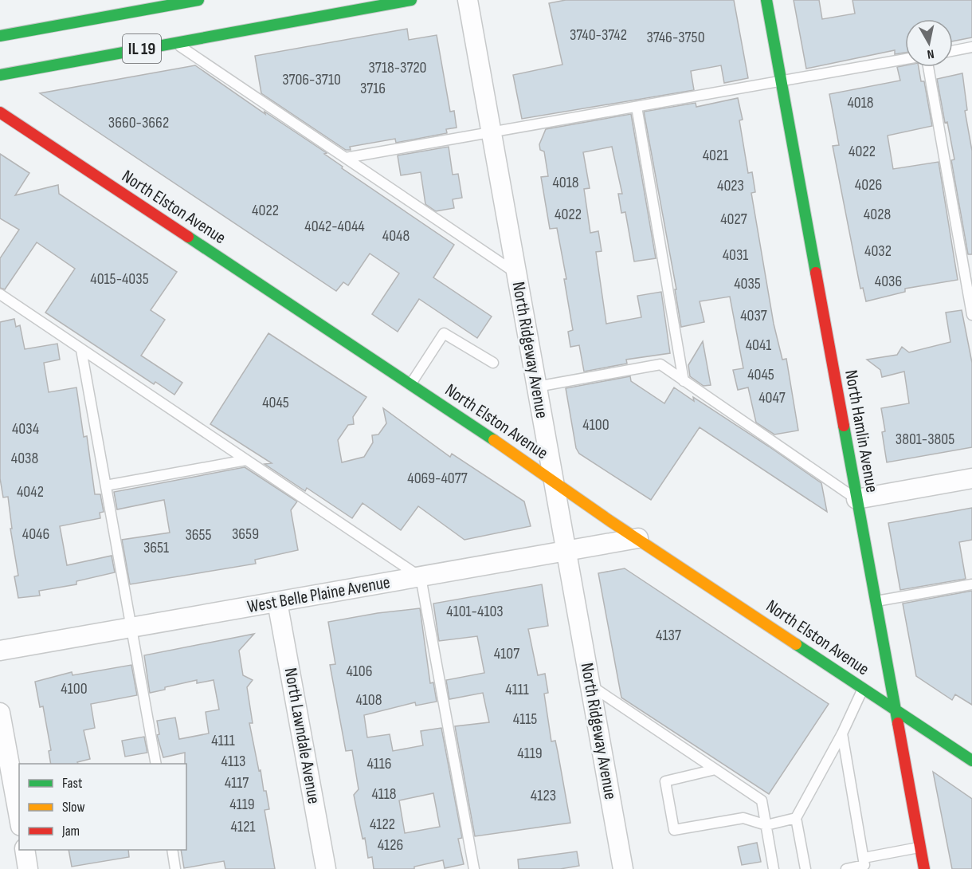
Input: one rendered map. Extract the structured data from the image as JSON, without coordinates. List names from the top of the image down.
{
  "streets": {
    "main road": ["IL 19", "North Elston Avenue", "North Hamlin Avenue"],
    "street": ["North Ridgeway Avenue", "West Belle Plaine Avenue", "North Lawndale Avenue"]
  },
  "crossings": [
    ["North Elston Avenue", "North Ridgeway Avenue"],
    ["North Elston Avenue", "North Hamlin Avenue"],
    ["North Elston Avenue", "West Belle Plaine Avenue"],
    ["North Ridgeway Avenue", "West Belle Plaine Avenue"],
    ["West Belle Plaine Avenue", "North Lawndale Avenue"]
  ],
  "house_numbers": [
    "3740-3742",
    "3746-3750",
    "3718-3720",
    "3706-3710",
    "3716",
    "4018",
    "3660-3662",
    "4022",
    "4021",
    "4018",
    "4026",
    "4023",
    "4022",
    "4022",
    "4028",
    "4027",
    "4042-4044",
    "4048",
    "4032",
    "4031",
    "4015-4035",
    "4036",
    "4035",
    "4037",
    "4041",
    "4045",
    "4047",
    "4045",
    "4100",
    "4034",
    "3801-3805",
    "4038",
    "4069-4077",
    "4042",
    "4046",
    "3659",
    "3655",
    "3651",
    "4101-4103",
    "4137",
    "4107",
    "4106",
    "4100",
    "4111",
    "4108",
    "4115",
    "4111",
    "4119",
    "4113",
    "4116",
    "4117",
    "4118",
    "4123",
    "4119",
    "4122",
    "4121",
    "4126"
  ],
  "legend": ["Fast", "Slow", "Jam"],
  "north": "bottom"
}
